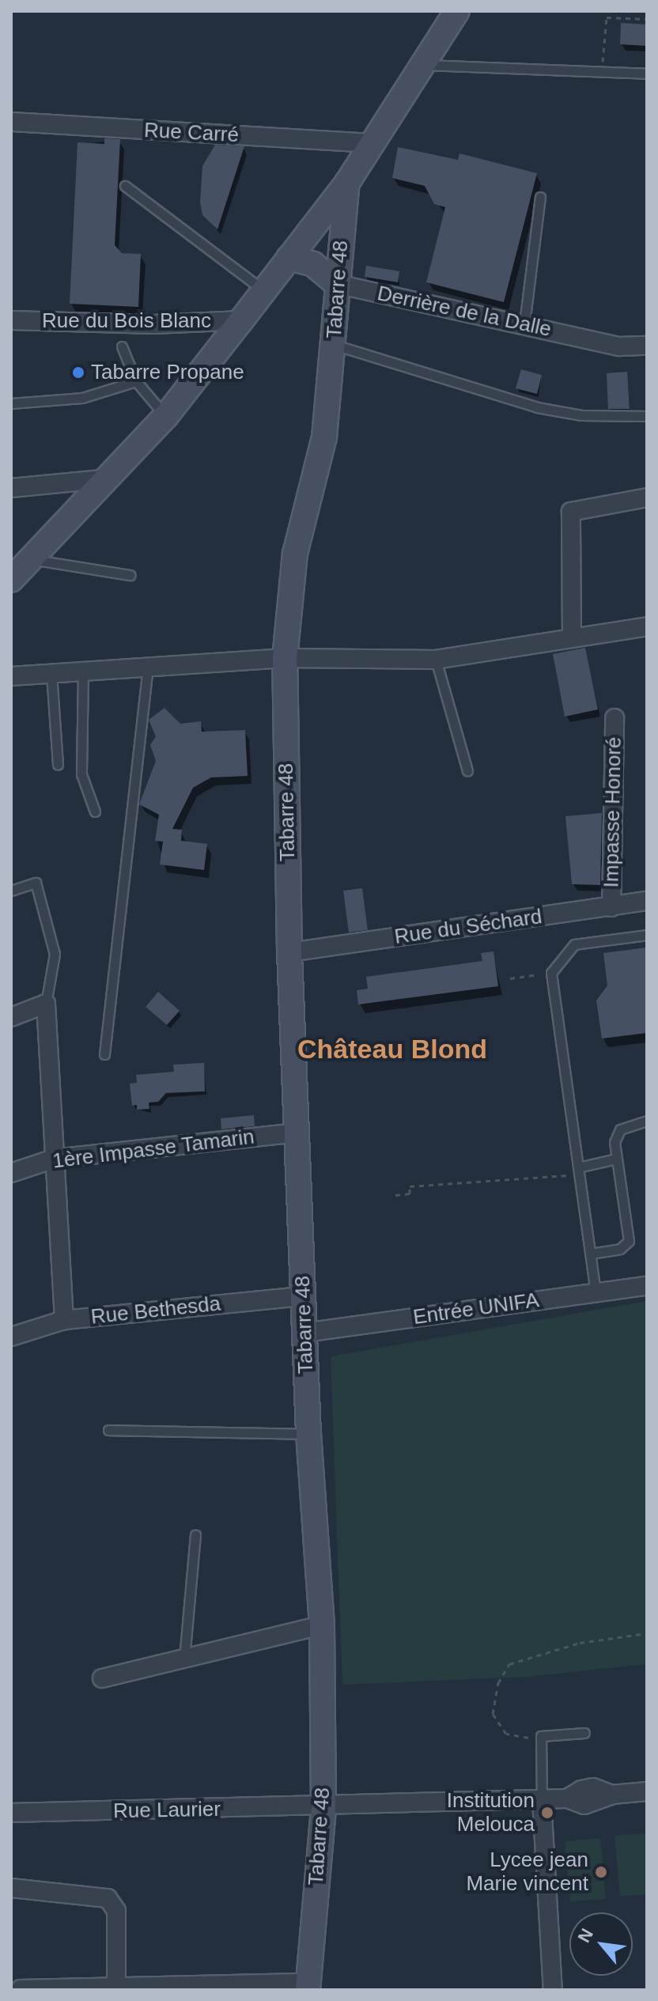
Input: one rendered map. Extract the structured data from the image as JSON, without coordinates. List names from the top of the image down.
{
  "streets": {
    "street": [
      "Rue Carré",
      "Tabarre 48",
      "Derrière de la Dalle",
      "Rue du Bois Blanc",
      "Impasse Honoré",
      "Rue du Séchard",
      "1ère Impasse Tamarin",
      "Entrée UNIFA",
      "Rue Bethesda",
      "Rue Laurier"
    ]
  },
  "crossings": [
    ["Tabarre 48", "Derrière de la Dalle"],
    ["Tabarre 48", "Rue du Séchard"],
    ["Tabarre 48", "1ère Impasse Tamarin"],
    ["Tabarre 48", "Entrée UNIFA"],
    ["Tabarre 48", "Rue Bethesda"],
    ["Tabarre 48", "Rue Laurier"],
    ["Impasse Honoré", "Rue du Séchard"]
  ],
  "districts": ["Château Blond"],
  "places": ["Tabarre Propane", "Institution Melouca", "Lycee jean Marie vincent"],
  "north": "top left"
}
